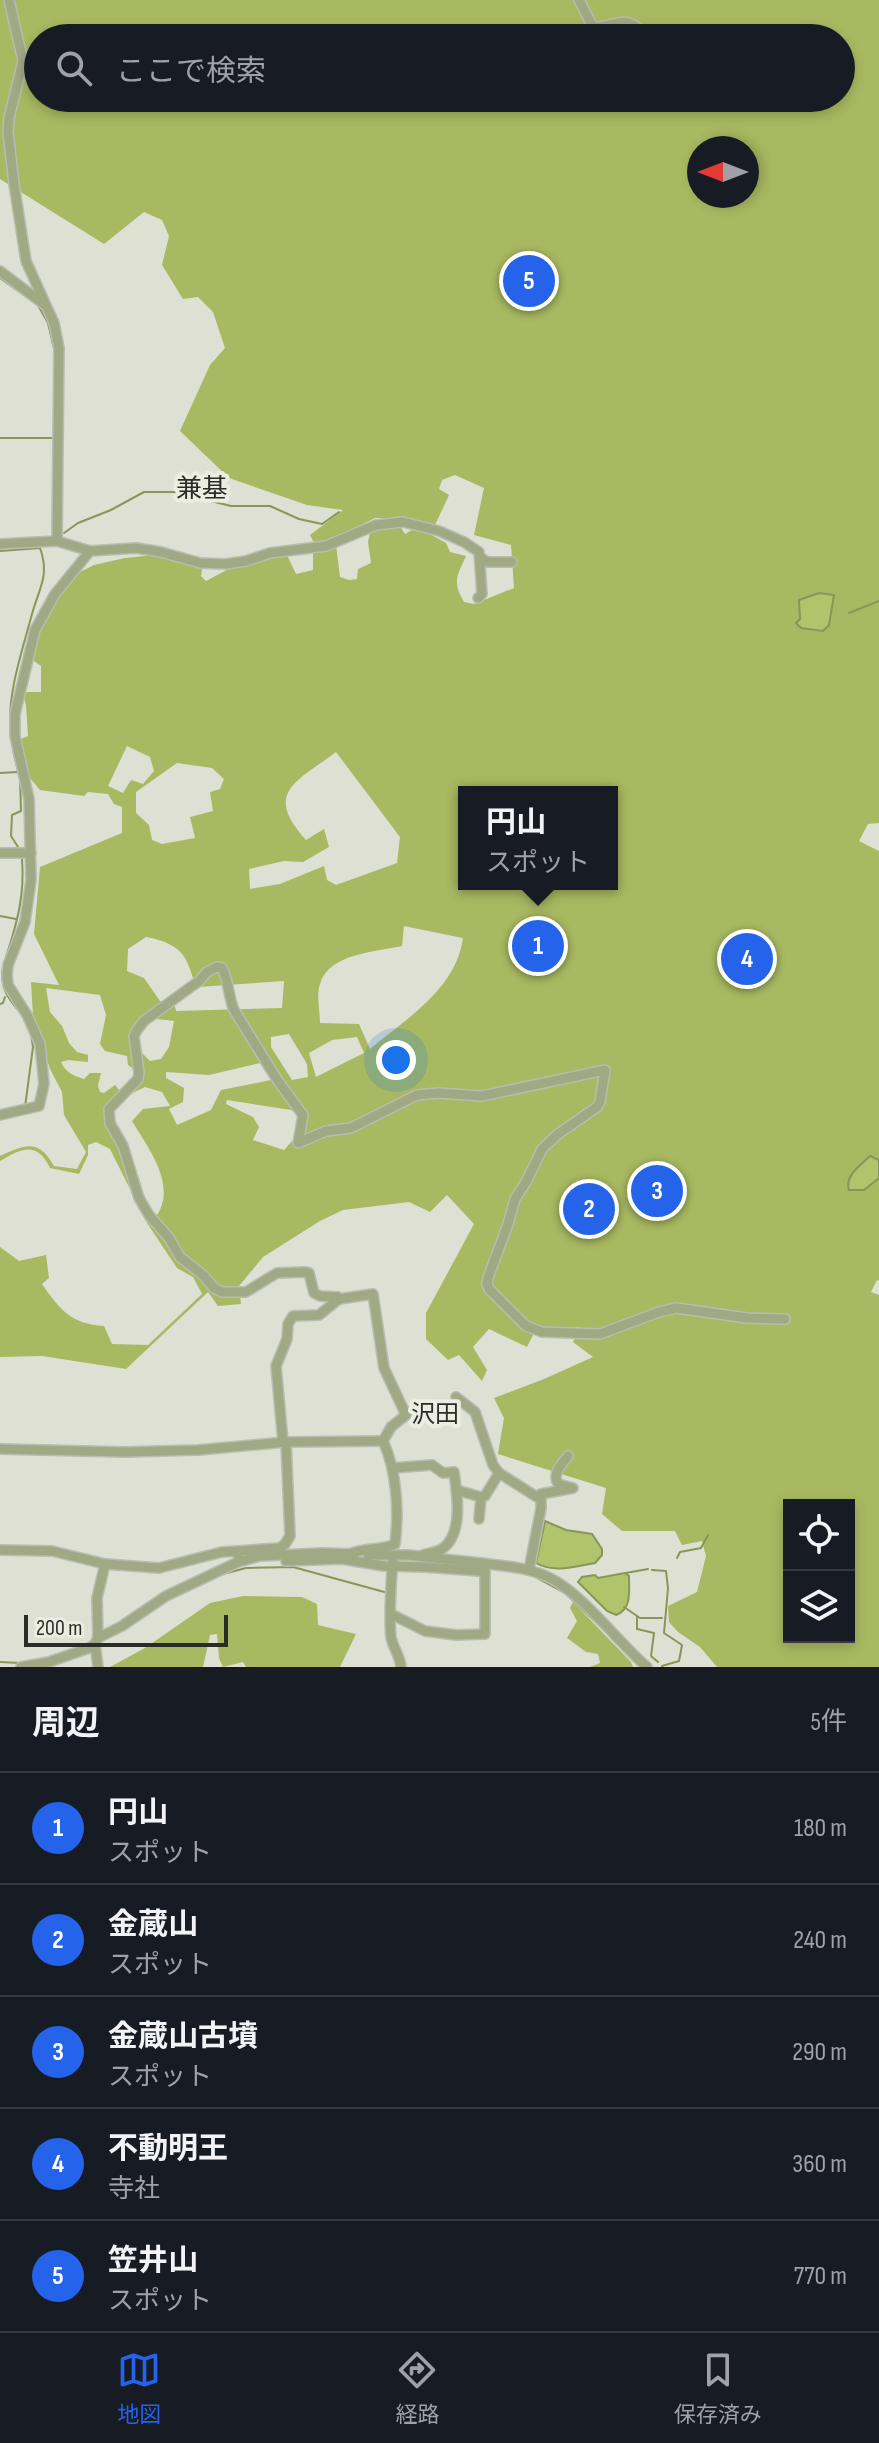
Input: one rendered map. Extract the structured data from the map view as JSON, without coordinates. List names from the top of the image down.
{
  "districts": ["兼基", "沢田"],
  "scale_bar": "200 m",
  "north": "left",
  "page": {
    "search": "ここで検索",
    "pins": [
      "5",
      "1",
      "4",
      "3",
      "2"
    ],
    "popup": ["円山", "スポット"],
    "scale": "200 m",
    "heading": ["周辺", "5件"],
    "list": [
      {
        "mark": "1",
        "name": "円山",
        "note": "スポット",
        "value": "180 m"
      },
      {
        "mark": "2",
        "name": "金蔵山",
        "note": "スポット",
        "value": "240 m"
      },
      {
        "mark": "3",
        "name": "金蔵山古墳",
        "note": "スポット",
        "value": "290 m"
      },
      {
        "mark": "4",
        "name": "不動明王",
        "note": "寺社",
        "value": "360 m"
      },
      {
        "mark": "5",
        "name": "笠井山",
        "note": "スポット",
        "value": "770 m"
      }
    ],
    "nav": ["地図", "経路", "保存済み"]
  }
}
